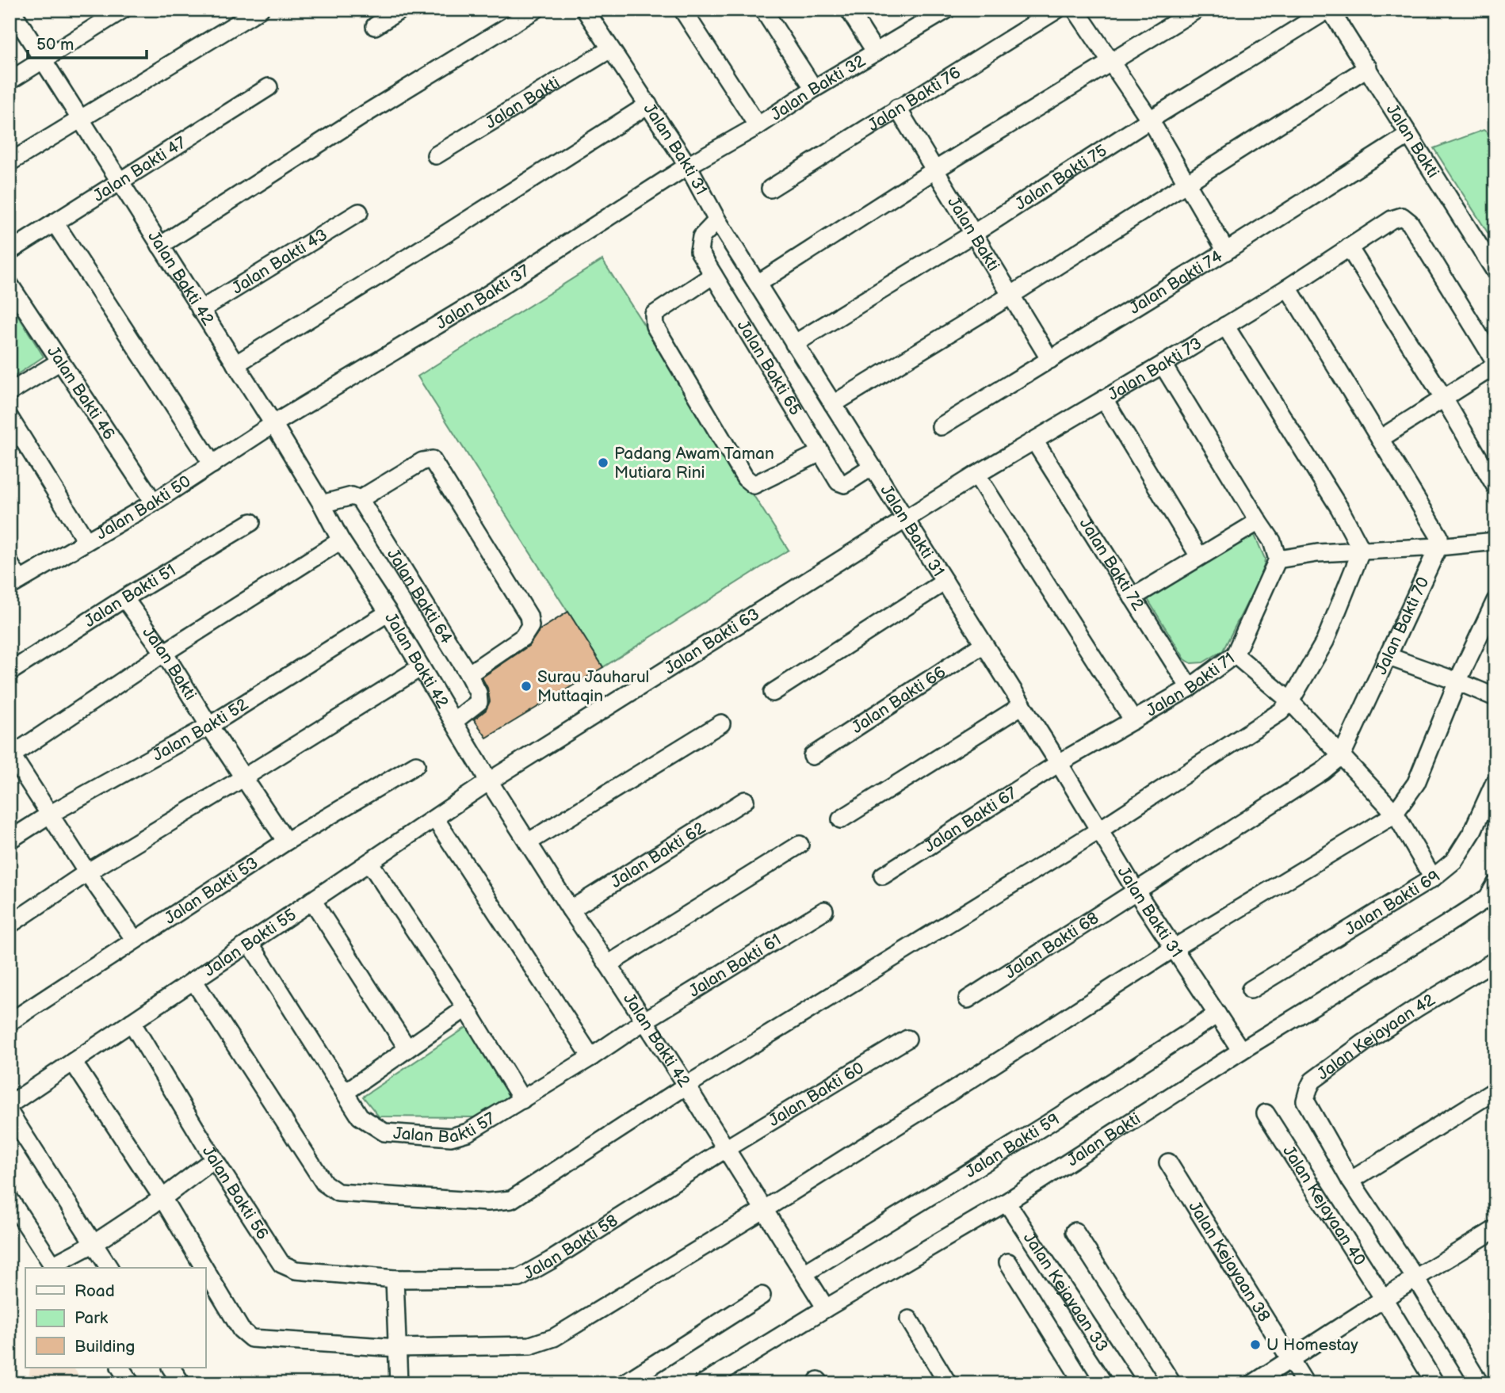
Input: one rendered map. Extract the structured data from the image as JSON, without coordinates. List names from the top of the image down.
{
  "streets": {
    "street": [
      "Jalan Bakti 32",
      "Jalan Bakti 76",
      "Jalan Bakti",
      "Jalan Bakti 31",
      "Jalan Bakti 47",
      "Jalan Bakti 75",
      "Jalan Bakti 43",
      "Jalan Bakti 42",
      "Jalan Bakti 74",
      "Jalan Bakti 37",
      "Jalan Bakti 65",
      "Jalan Bakti 73",
      "Jalan Bakti 46",
      "Jalan Bakti 50",
      "Jalan Bakti 72",
      "Jalan Bakti 51",
      "Jalan Bakti 64",
      "Jalan Bakti 70",
      "Jalan Bakti 63",
      "Jalan Bakti 71",
      "Jalan Bakti 66",
      "Jalan Bakti 52",
      "Jalan Bakti 67",
      "Jalan Bakti 62",
      "Jalan Bakti 53",
      "Jalan Bakti 69",
      "Jalan Bakti 55",
      "Jalan Bakti 68",
      "Jalan Bakti 61",
      "Jalan Kejayaan 42",
      "Jalan Bakti 60",
      "Jalan Bakti 57",
      "Jalan Bakti 59",
      "Jalan Bakti 56",
      "Jalan Kejayaan 40",
      "Jalan Bakti 58",
      "Jalan Kejayaan 38",
      "Jalan Kejayaan 33"
    ]
  },
  "crossings": [
    ["Jalan Bakti 32", "Jalan Bakti 31"],
    ["Jalan Bakti 32", "Jalan Bakti 37"],
    ["Jalan Bakti 76", "Jalan Bakti"],
    ["Jalan Bakti", "Jalan Bakti 31"],
    ["Jalan Bakti", "Jalan Bakti 75"],
    ["Jalan Bakti", "Jalan Bakti 42"],
    ["Jalan Bakti", "Jalan Bakti 74"],
    ["Jalan Bakti", "Jalan Bakti 51"],
    ["Jalan Bakti", "Jalan Bakti 52"],
    ["Jalan Bakti", "Jalan Bakti 53"],
    ["Jalan Bakti", "Jalan Kejayaan 33"],
    ["Jalan Bakti 31", "Jalan Bakti 75"],
    ["Jalan Bakti 31", "Jalan Bakti 37"],
    ["Jalan Bakti 31", "Jalan Bakti 65"],
    ["Jalan Bakti 31", "Jalan Bakti 73"],
    ["Jalan Bakti 31", "Jalan Bakti 70"],
    ["Jalan Bakti 31", "Jalan Bakti 63"],
    ["Jalan Bakti 31", "Jalan Bakti 71"],
    ["Jalan Bakti 31", "Jalan Bakti 66"],
    ["Jalan Bakti 31", "Jalan Bakti 67"],
    ["Jalan Bakti 31", "Jalan Bakti 68"],
    ["Jalan Bakti 31", "Jalan Bakti 59"],
    ["Jalan Bakti 47", "Jalan Bakti 42"],
    ["Jalan Bakti 43", "Jalan Bakti 42"],
    ["Jalan Bakti 42", "Jalan Bakti 37"],
    ["Jalan Bakti 42", "Jalan Bakti 50"],
    ["Jalan Bakti 42", "Jalan Bakti 64"],
    ["Jalan Bakti 42", "Jalan Bakti 63"],
    ["Jalan Bakti 42", "Jalan Bakti 52"],
    ["Jalan Bakti 42", "Jalan Bakti 62"],
    ["Jalan Bakti 42", "Jalan Bakti 55"],
    ["Jalan Bakti 42", "Jalan Bakti 61"],
    ["Jalan Bakti 42", "Jalan Bakti 60"],
    ["Jalan Bakti 42", "Jalan Bakti 57"],
    ["Jalan Bakti 42", "Jalan Bakti 59"],
    ["Jalan Bakti 42", "Jalan Bakti 58"],
    ["Jalan Bakti 37", "Jalan Bakti 50"],
    ["Jalan Bakti 73", "Jalan Bakti 72"],
    ["Jalan Bakti 73", "Jalan Bakti 63"],
    ["Jalan Bakti 46", "Jalan Bakti 50"],
    ["Jalan Bakti 72", "Jalan Bakti 71"],
    ["Jalan Bakti 70", "Jalan Bakti 68"],
    ["Jalan Bakti 63", "Jalan Bakti 55"],
    ["Jalan Bakti 71", "Jalan Bakti 67"],
    ["Jalan Bakti 55", "Jalan Bakti 57"],
    ["Jalan Bakti 55", "Jalan Bakti 56"],
    ["Jalan Bakti 61", "Jalan Bakti 57"],
    ["Jalan Bakti 60", "Jalan Bakti 58"],
    ["Jalan Bakti 56", "Jalan Bakti 58"]
  ],
  "places": ["Padang Awam Taman Mutiara Rini", "Surau Jauharul Muttaqin", "U Homestay"],
  "legend": ["Road", "Park", "Building"],
  "scale_bar": "50 m"
}
